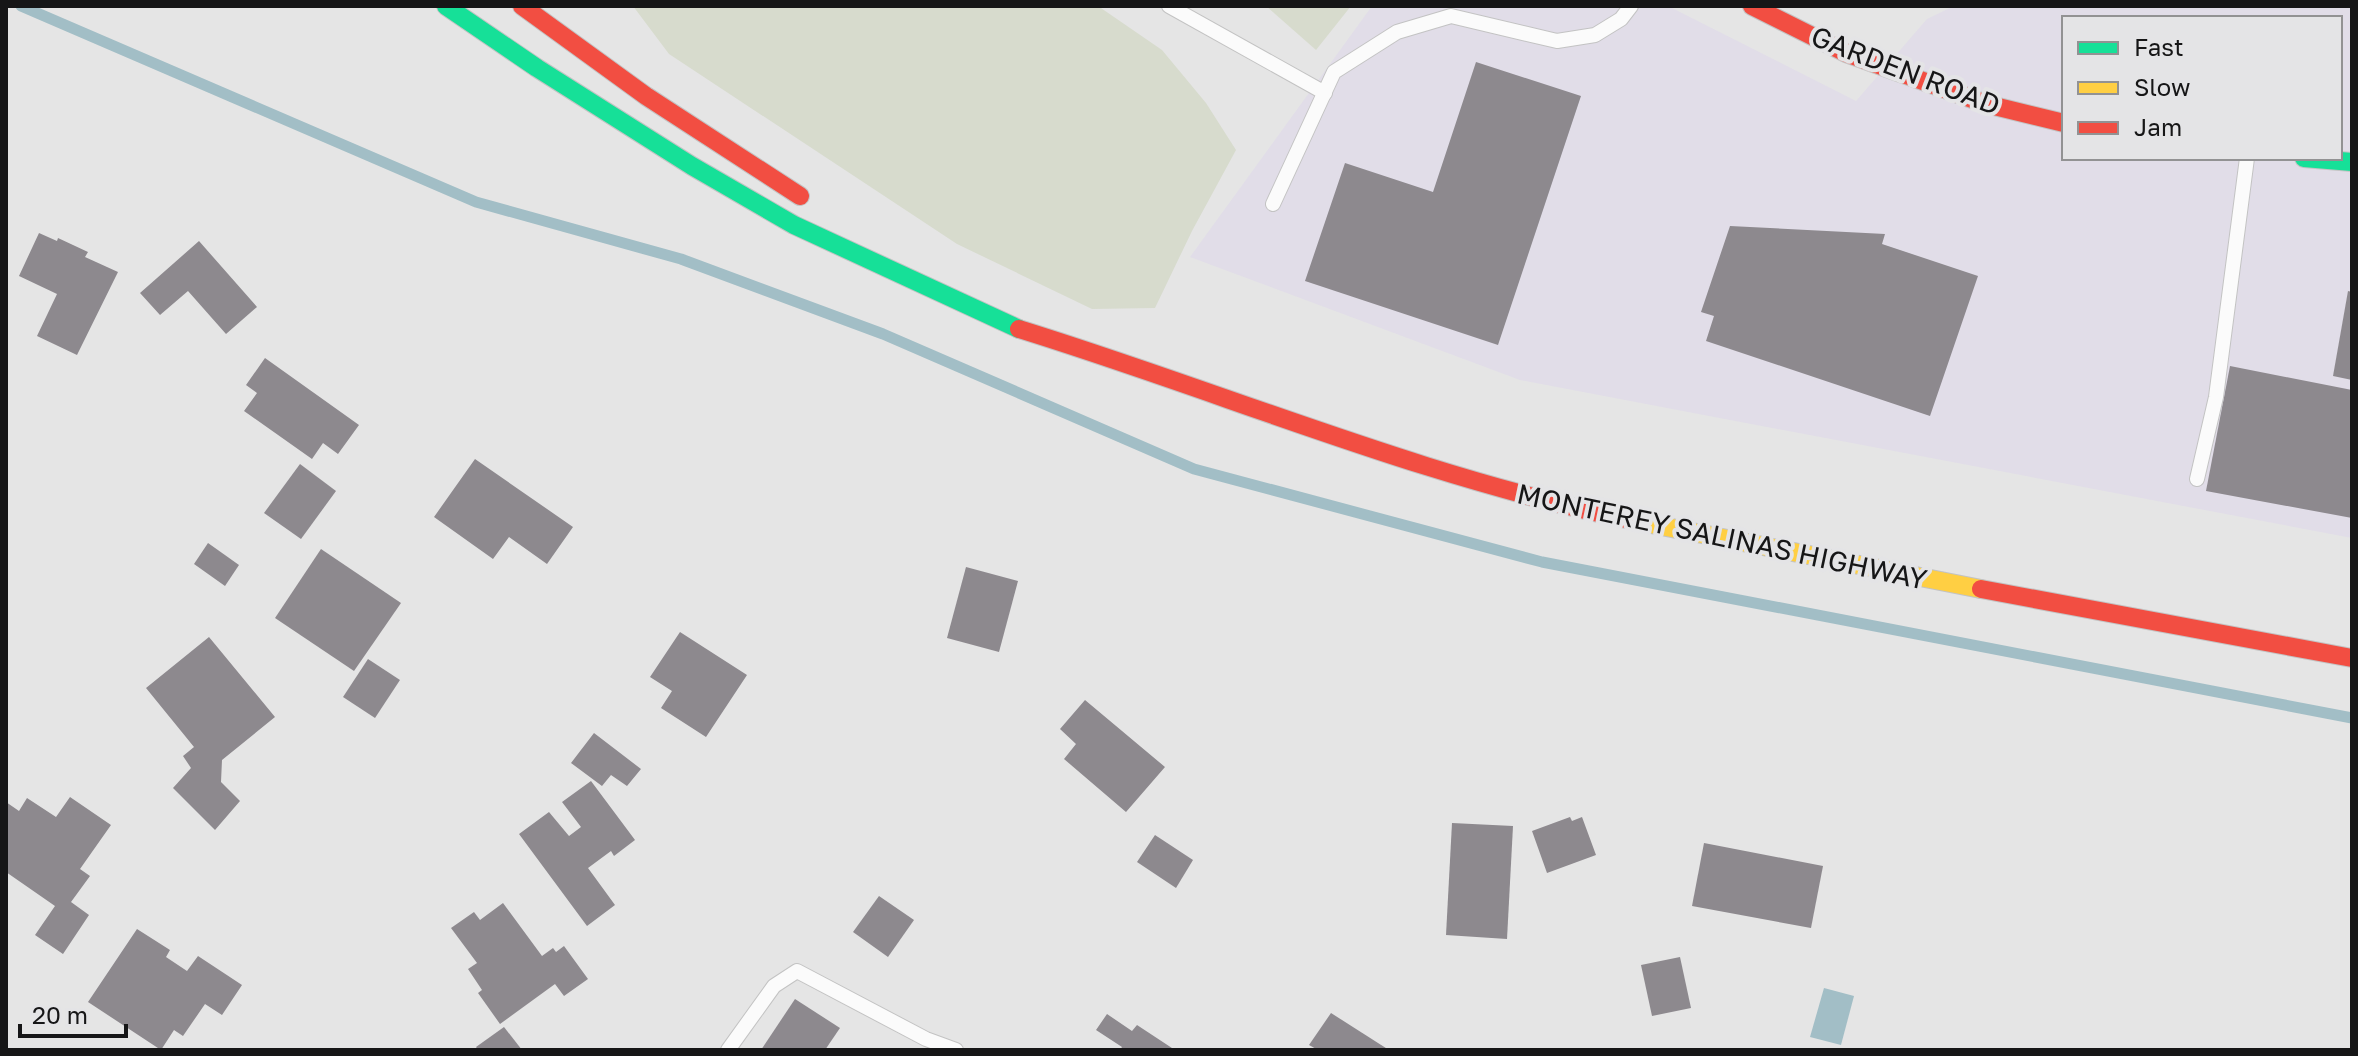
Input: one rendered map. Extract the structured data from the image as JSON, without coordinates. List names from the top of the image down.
{
  "streets": {
    "main road": ["GARDEN ROAD", "MONTEREY SALINAS HIGHWAY"]
  },
  "legend": ["Fast", "Slow", "Jam"],
  "scale_bar": "20 m"
}
